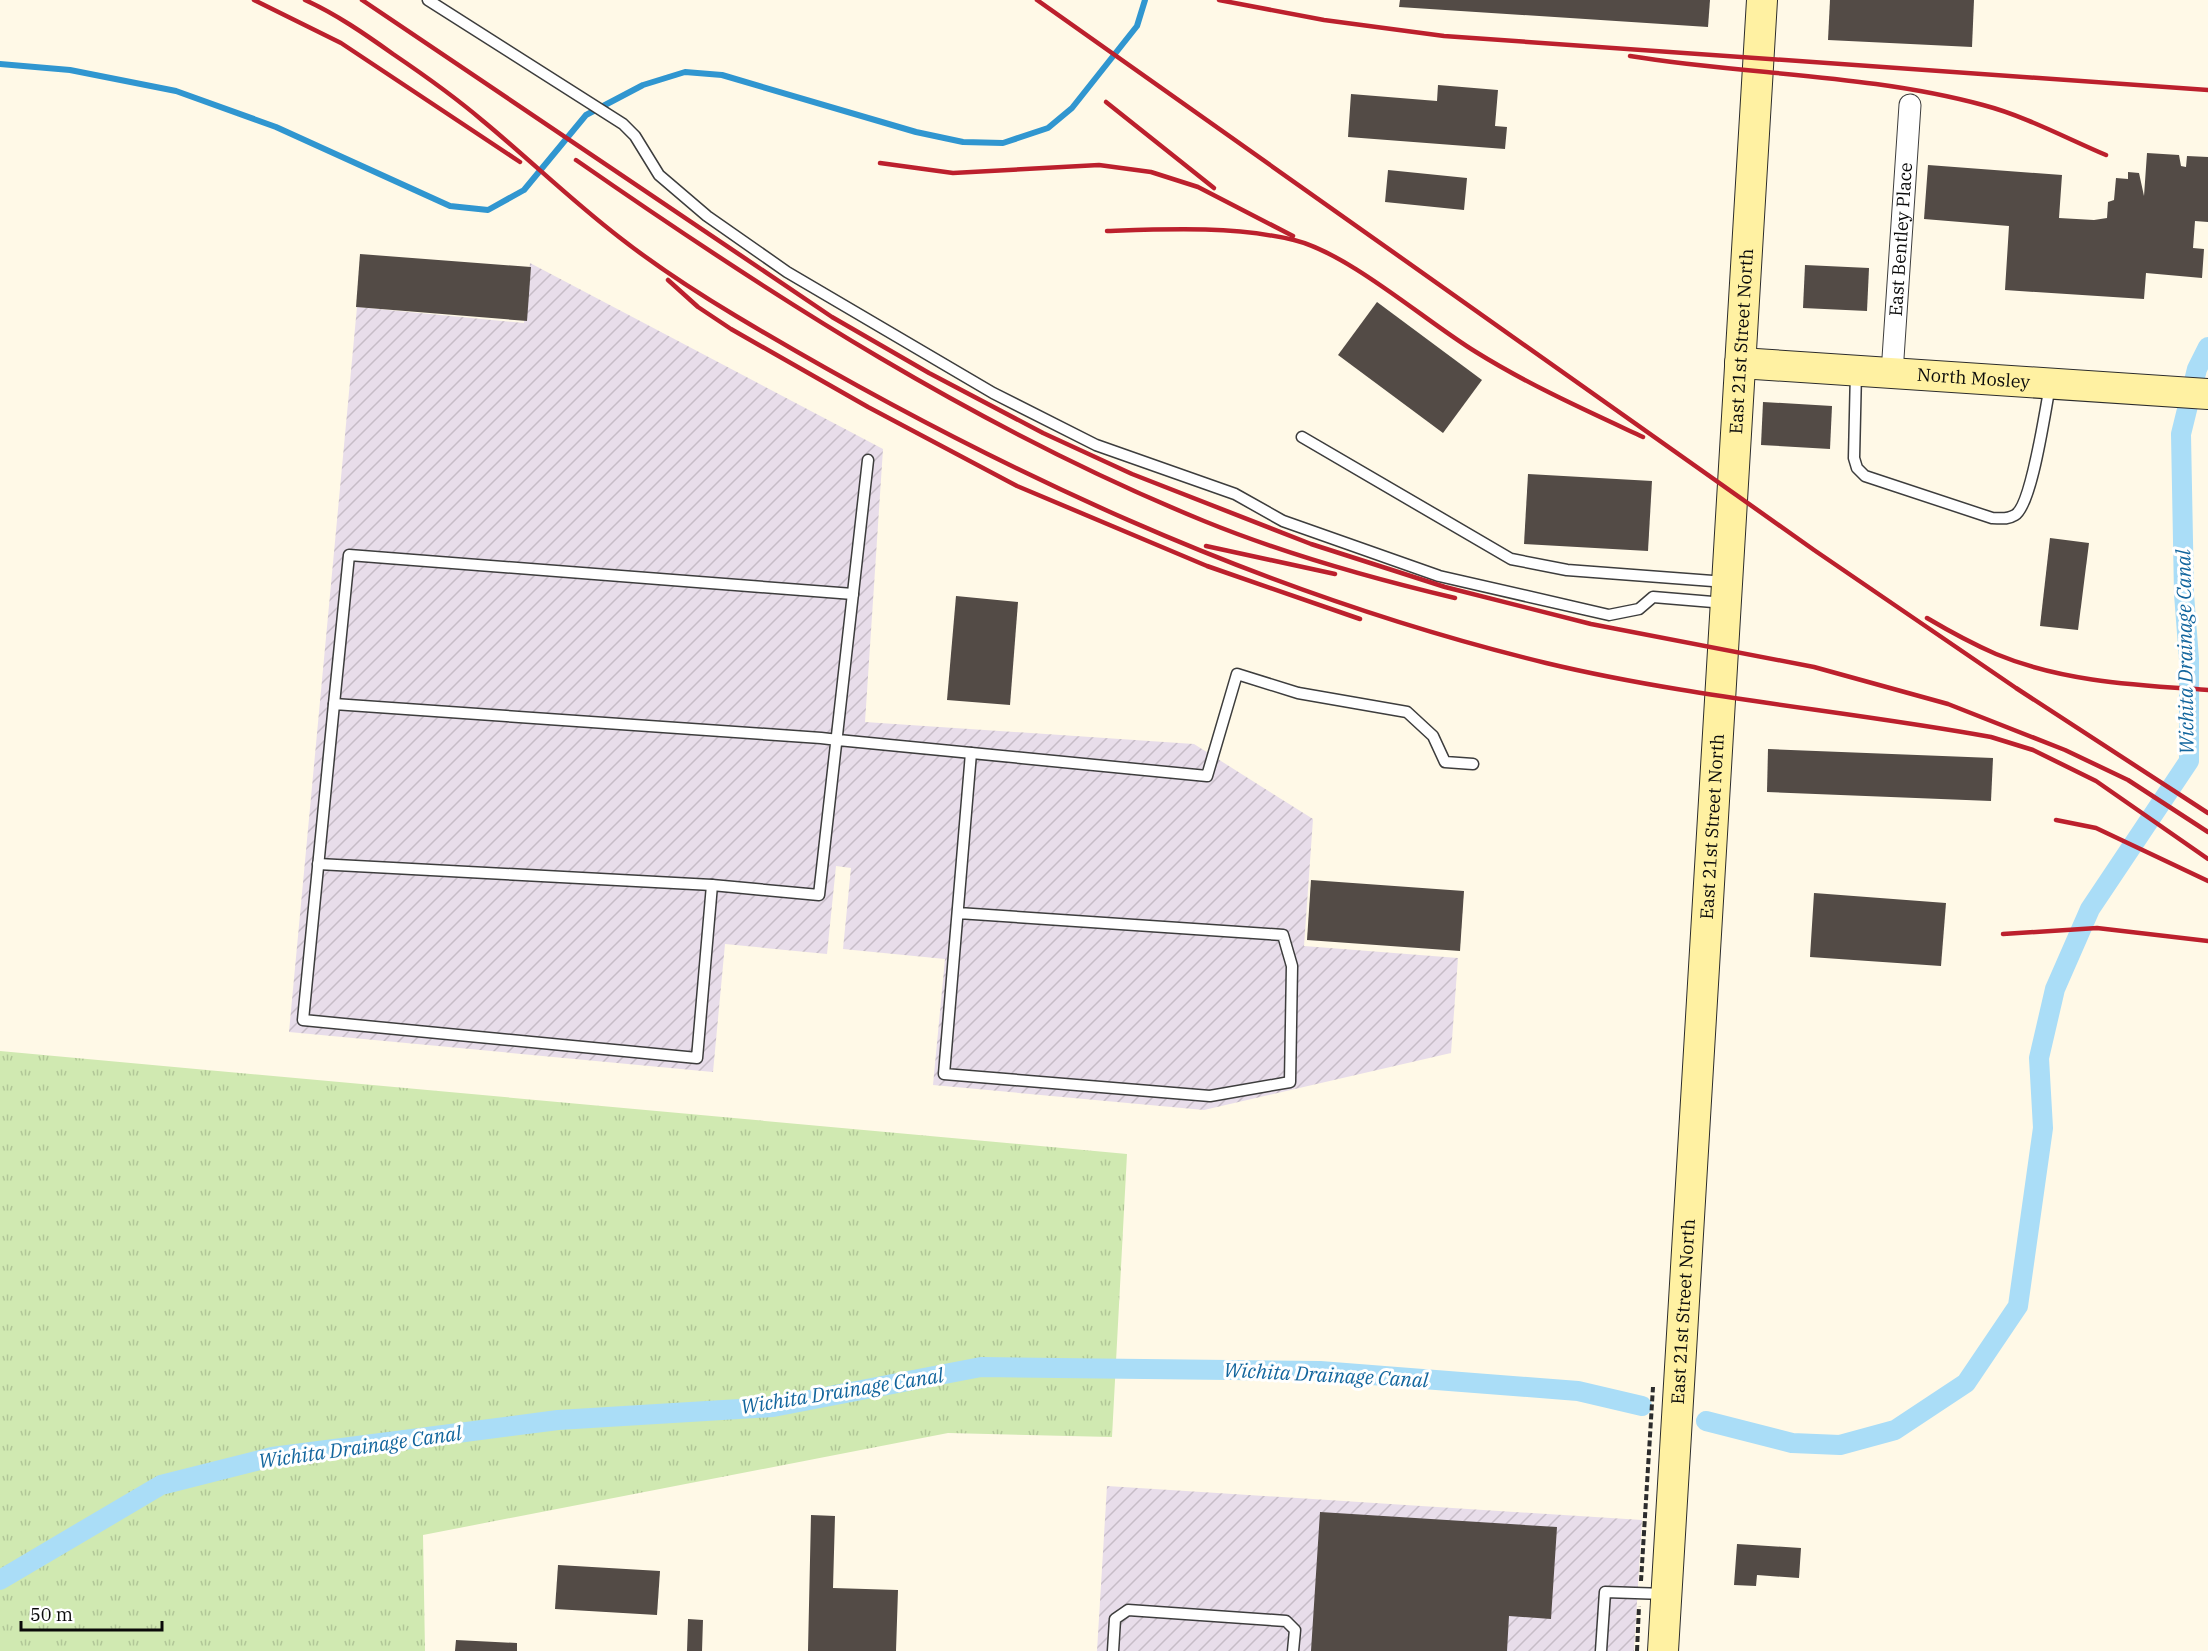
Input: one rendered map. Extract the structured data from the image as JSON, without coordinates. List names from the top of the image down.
{
  "streets": {
    "main road": ["East 21st Street North", "North Mosley"],
    "street": ["East Bentley Place"]
  },
  "crossings": [
    ["East Bentley Place", "North Mosley"],
    ["East 21st Street North", "North Mosley"]
  ],
  "water": ["Wichita Drainage Canal"],
  "scale_bar": "50 m"
}
